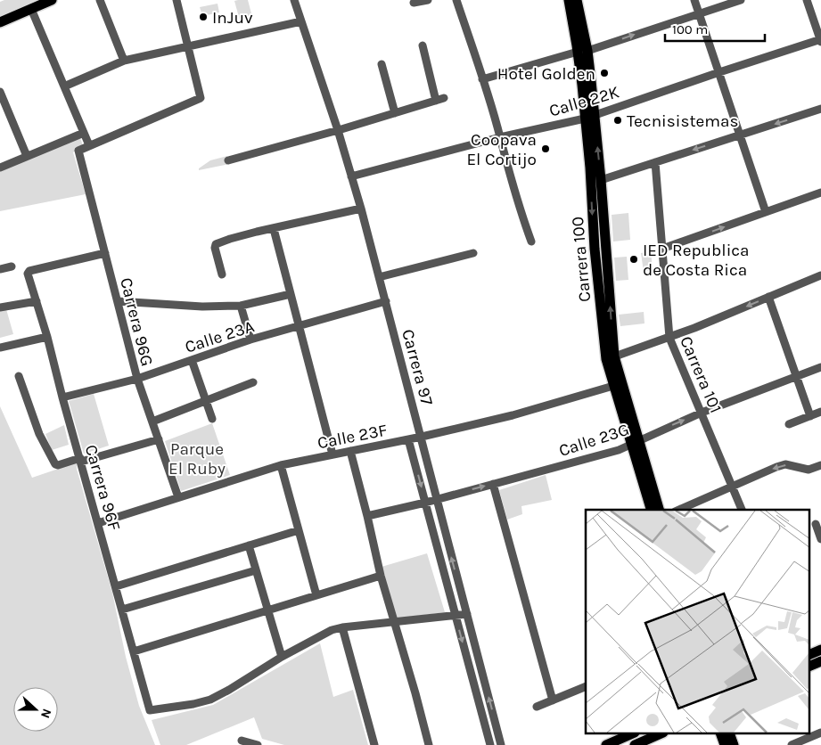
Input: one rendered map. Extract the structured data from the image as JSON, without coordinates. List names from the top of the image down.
{
  "streets": {
    "main road": ["Carrera 100"],
    "street": [
      "Calle 22K",
      "Carrera 96G",
      "Calle 23A",
      "Carrera 97",
      "Carrera 101",
      "Calle 23F",
      "Calle 23G",
      "Carrera 96F"
    ]
  },
  "crossings": [
    ["Calle 22K", "Carrera 100"],
    ["Calle 22K", "Carrera 97"],
    ["Carrera 100", "Calle 23F"],
    ["Carrera 100", "Calle 23G"],
    ["Carrera 96G", "Calle 23A"],
    ["Carrera 96G", "Calle 23F"],
    ["Carrera 96G", "Carrera 96F"],
    ["Calle 23A", "Carrera 97"],
    ["Calle 23A", "Carrera 96F"],
    ["Carrera 97", "Calle 23F"],
    ["Carrera 97", "Calle 23G"],
    ["Carrera 101", "Calle 23G"],
    ["Calle 23F", "Carrera 96F"]
  ],
  "parks": ["Parque El Ruby"],
  "places": [
    "InJuv",
    "Hotel Golden",
    "Tecnisistemas",
    "Coopava El Cortijo",
    "IED Republica de Costa Rica"
  ],
  "scale_bar": "100 m",
  "north": "right"
}
